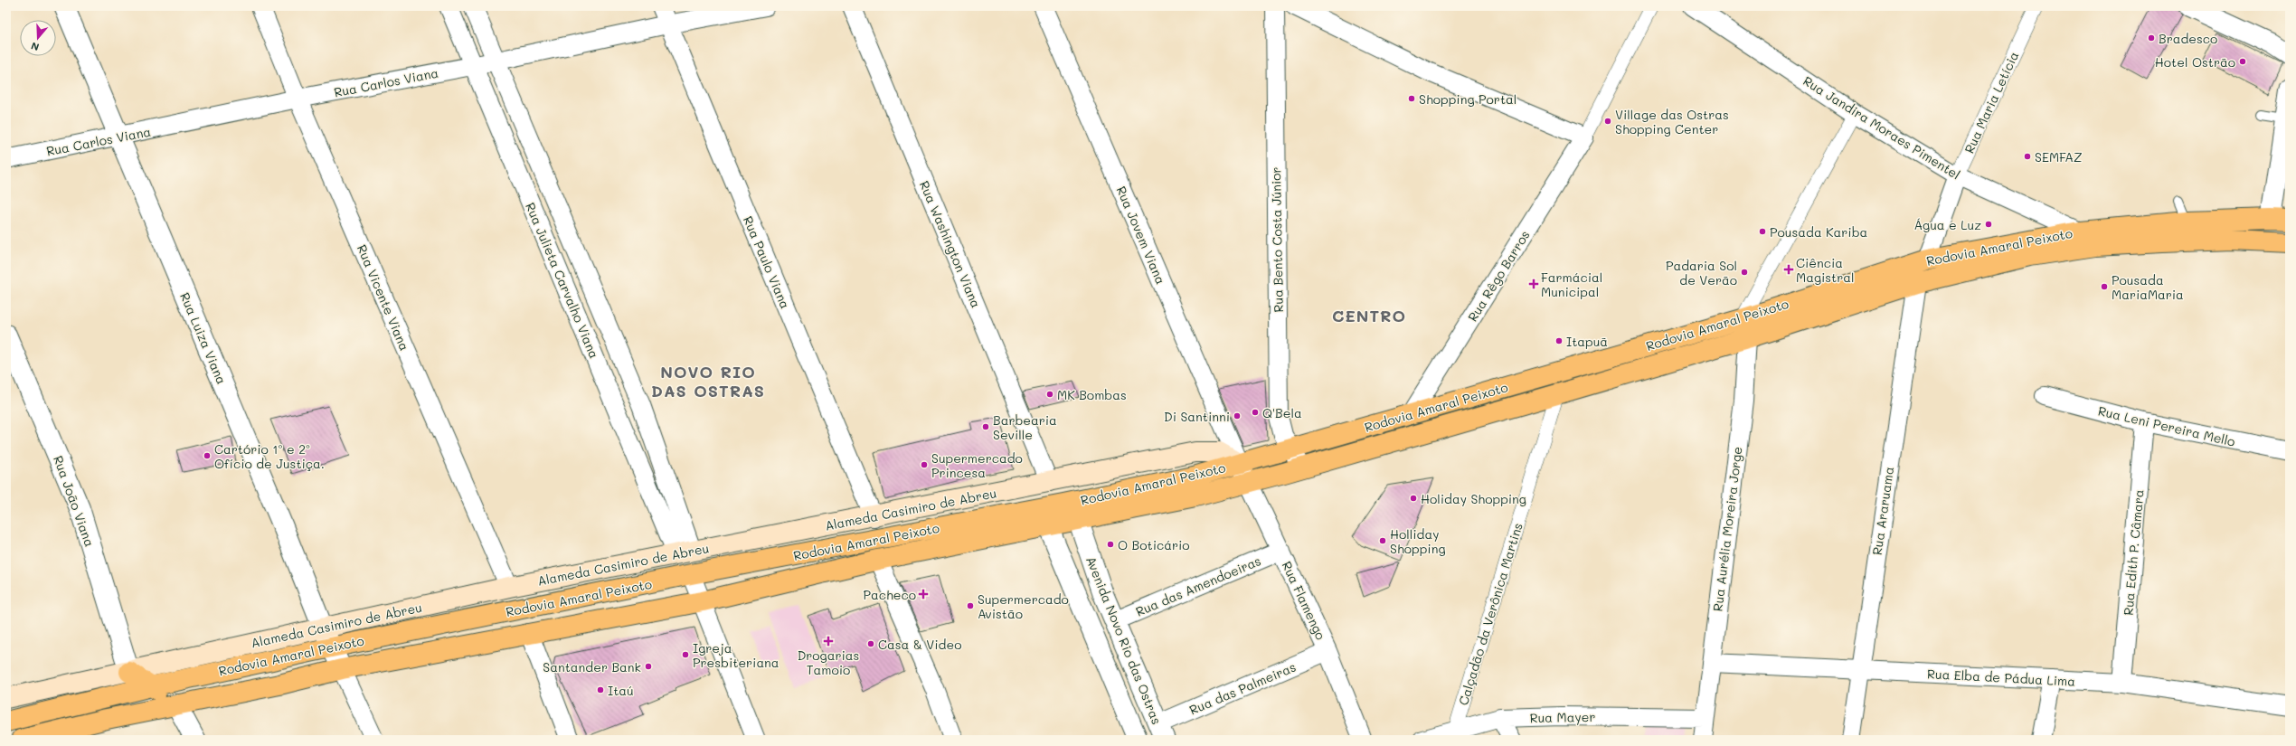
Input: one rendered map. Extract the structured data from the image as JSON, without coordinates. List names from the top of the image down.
{
  "streets": {
    "highway": ["Rodovia Amaral Peixoto"],
    "main road": ["Alameda Casimiro de Abreu"],
    "street": [
      "Rua Carlos Viana",
      "Rua Maria Letícia",
      "Rua Jandira Moraes Pimentel",
      "Rua Jovem Viana",
      "Rua Bento Costa Júnior",
      "Rua Washington Viana",
      "Rua Paulo Viana",
      "Rua Rêgo Barros",
      "Rua Julieta Carvalho Viana",
      "Rua Vicente Viana",
      "Rua Luiza Viana",
      "Rua Leni Pereira Mello",
      "Rua João Viana",
      "Rua Araruama",
      "Rua Aurélia Moreira Jorge",
      "Rua Edith P. Câmara",
      "Rua das Amendoeiras",
      "Rua Flamengo",
      "Calçadão da Verônica Martins",
      "Avenida Novo Rio das Ostras",
      "Rua Elba de Pádua Lima",
      "Rua das Palmeiras",
      "Rua Mayer"
    ]
  },
  "crossings": [
    ["Rua Carlos Viana", "Rua Paulo Viana"],
    ["Rua Carlos Viana", "Rua Julieta Carvalho Viana"],
    ["Rua Carlos Viana", "Rua Vicente Viana"],
    ["Rua Carlos Viana", "Rua Luiza Viana"],
    ["Rua Maria Letícia", "Rua Jandira Moraes Pimentel"],
    ["Rua Maria Letícia", "Rodovia Amaral Peixoto"],
    ["Rua Jandira Moraes Pimentel", "Rodovia Amaral Peixoto"],
    ["Rua Jovem Viana", "Rodovia Amaral Peixoto"],
    ["Rua Jovem Viana", "Alameda Casimiro de Abreu"],
    ["Rua Jovem Viana", "Rua Flamengo"],
    ["Rua Bento Costa Júnior", "Rodovia Amaral Peixoto"],
    ["Rua Washington Viana", "Alameda Casimiro de Abreu"],
    ["Rodovia Amaral Peixoto", "Rua Rêgo Barros"],
    ["Rodovia Amaral Peixoto", "Rua Luiza Viana"],
    ["Rodovia Amaral Peixoto", "Alameda Casimiro de Abreu"],
    ["Rodovia Amaral Peixoto", "Rua Araruama"],
    ["Rodovia Amaral Peixoto", "Rua Aurélia Moreira Jorge"],
    ["Rodovia Amaral Peixoto", "Rua Flamengo"],
    ["Rodovia Amaral Peixoto", "Calçadão da Verônica Martins"],
    ["Rodovia Amaral Peixoto", "Avenida Novo Rio das Ostras"],
    ["Rua Paulo Viana", "Alameda Casimiro de Abreu"],
    ["Rua Julieta Carvalho Viana", "Alameda Casimiro de Abreu"],
    ["Rua Vicente Viana", "Alameda Casimiro de Abreu"],
    ["Rua Luiza Viana", "Alameda Casimiro de Abreu"],
    ["Rua Leni Pereira Mello", "Rua Edith P. Câmara"],
    ["Rua João Viana", "Alameda Casimiro de Abreu"],
    ["Alameda Casimiro de Abreu", "Rua Flamengo"],
    ["Rua Araruama", "Rua Elba de Pádua Lima"],
    ["Rua Aurélia Moreira Jorge", "Rua Elba de Pádua Lima"],
    ["Rua Aurélia Moreira Jorge", "Rua Mayer"],
    ["Rua Edith P. Câmara", "Rua Elba de Pádua Lima"],
    ["Rua das Amendoeiras", "Rua Flamengo"],
    ["Rua das Amendoeiras", "Avenida Novo Rio das Ostras"],
    ["Rua Flamengo", "Rua das Palmeiras"],
    ["Calçadão da Verônica Martins", "Rua Mayer"],
    ["Avenida Novo Rio das Ostras", "Rua das Palmeiras"]
  ],
  "districts": ["CENTRO", "NOVO RIO DAS OSTRAS"],
  "places": {
    "other": [
      "Bradesco",
      "Hotel Ostrão",
      "Shopping Portal",
      "Village das Ostras Shopping Center",
      "SEMFAZ",
      "Água e Luz",
      "Pousada Kariba",
      "Padaria Sol de Verão",
      "Pousada MariaMaria",
      "Itapuã",
      "MK Bombas",
      "Q'Bela",
      "Di Santinni",
      "Barbearia Seville",
      "Cartório 1º e 2º Ofício de Justiça.",
      "Supermercado Princesa",
      "Holiday Shopping",
      "Holliday Shopping",
      "O Boticário",
      "Supermercado Avistão",
      "Casa & Video",
      "Igreja Presbiteriana",
      "Santander Bank",
      "Itaú"
    ],
    "health": [
      "Ciência Magistral",
      "Farmácial Municipal",
      "Pacheco",
      "Drogarias Tamoio"
    ]
  },
  "north": "bottom"
}
